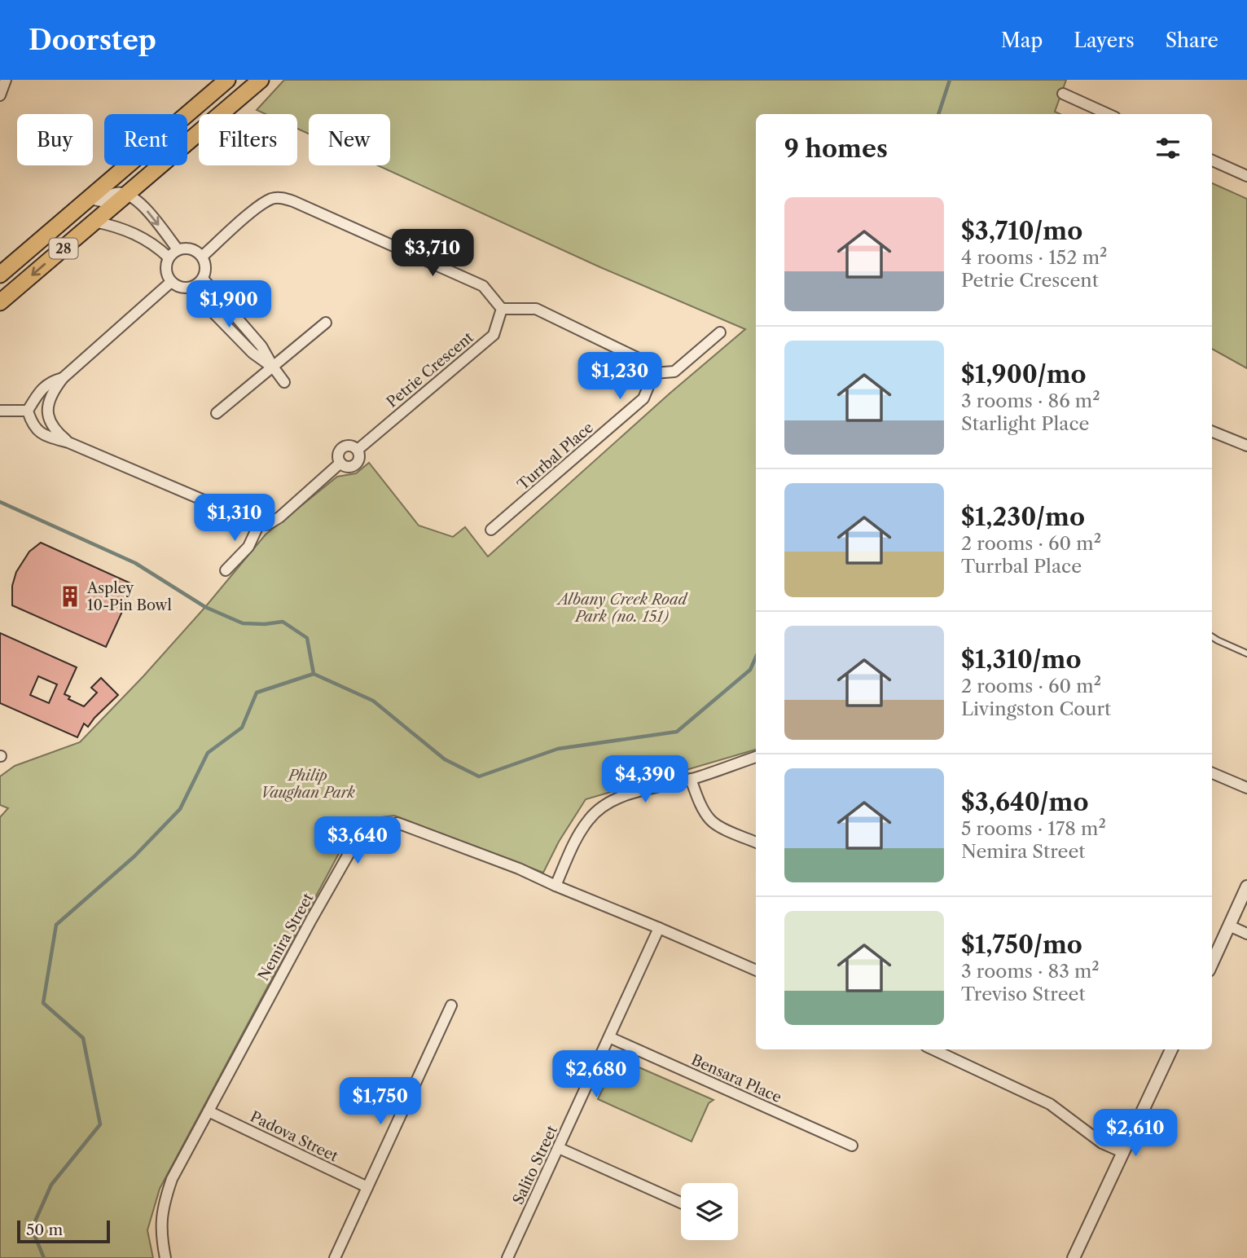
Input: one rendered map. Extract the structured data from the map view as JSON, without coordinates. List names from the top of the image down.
{
  "streets": {
    "main road": ["28"],
    "street": [
      "Petrie Crescent",
      "Turrbal Place",
      "Nemira Street",
      "Bensara Place",
      "Padova Street",
      "Salito Street"
    ]
  },
  "crossings": [
    ["Nemira Street", "Padova Street"],
    ["Nemira Street", "Salito Street"],
    ["Bensara Place", "Salito Street"]
  ],
  "parks": ["Albany Creek Road Park (no. 151)", "Philip Vaughan Park"],
  "places": {
    "building": ["Aspley 10-Pin Bowl"]
  },
  "scale_bar": "50 m",
  "page": {
    "header": "Doorstep",
    "nav": ["Map", "Layers", "Share"],
    "chip": [
      "Buy",
      "Rent",
      "Filters",
      "New"
    ],
    "heading": "9 homes",
    "list": [
      {
        "name": "$3,710/mo",
        "note": "4 rooms · 152 m² · Petrie Crescent"
      },
      {
        "name": "$1,900/mo",
        "note": "3 rooms · 86 m² · Starlight Place"
      },
      {
        "name": "$1,230/mo",
        "note": "2 rooms · 60 m² · Turrbal Place"
      },
      {
        "name": "$1,310/mo",
        "note": "2 rooms · 60 m² · Livingston Court"
      },
      {
        "name": "$3,640/mo",
        "note": "5 rooms · 178 m² · Nemira Street"
      },
      {
        "name": "$1,750/mo",
        "note": "3 rooms · 83 m² · Treviso Street"
      }
    ],
    "price": [
      "$3,710",
      "$1,900",
      "$1,230",
      "$1,310",
      "$4,390",
      "$3,640",
      "$2,680",
      "$1,750",
      "$2,610"
    ],
    "scale": "50 m"
  }
}
